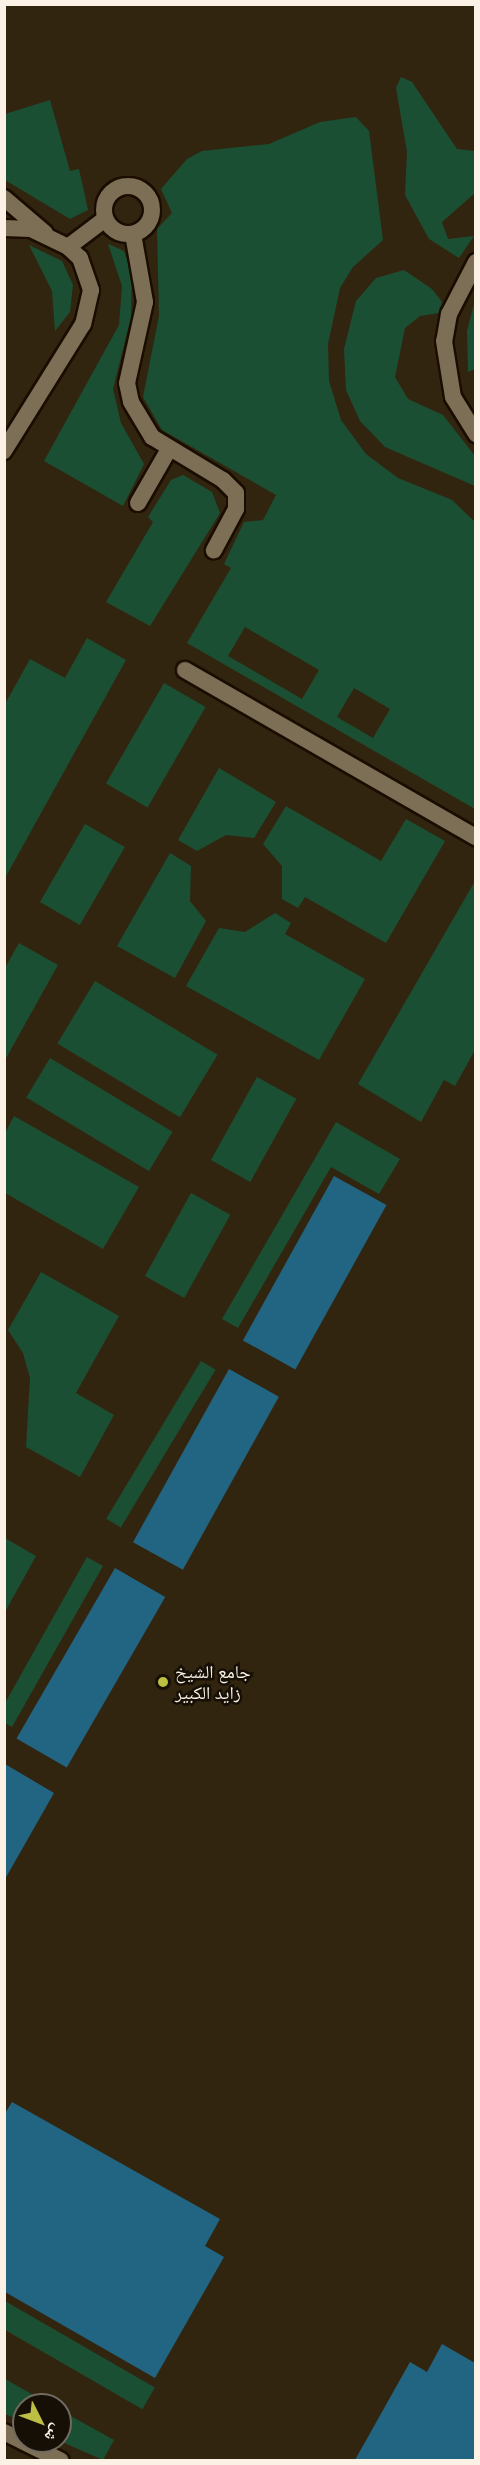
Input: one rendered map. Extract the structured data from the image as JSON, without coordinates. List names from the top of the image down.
{
  "places": ["جامع الشيخ زايد الكبير"],
  "north": "bottom right"
}
